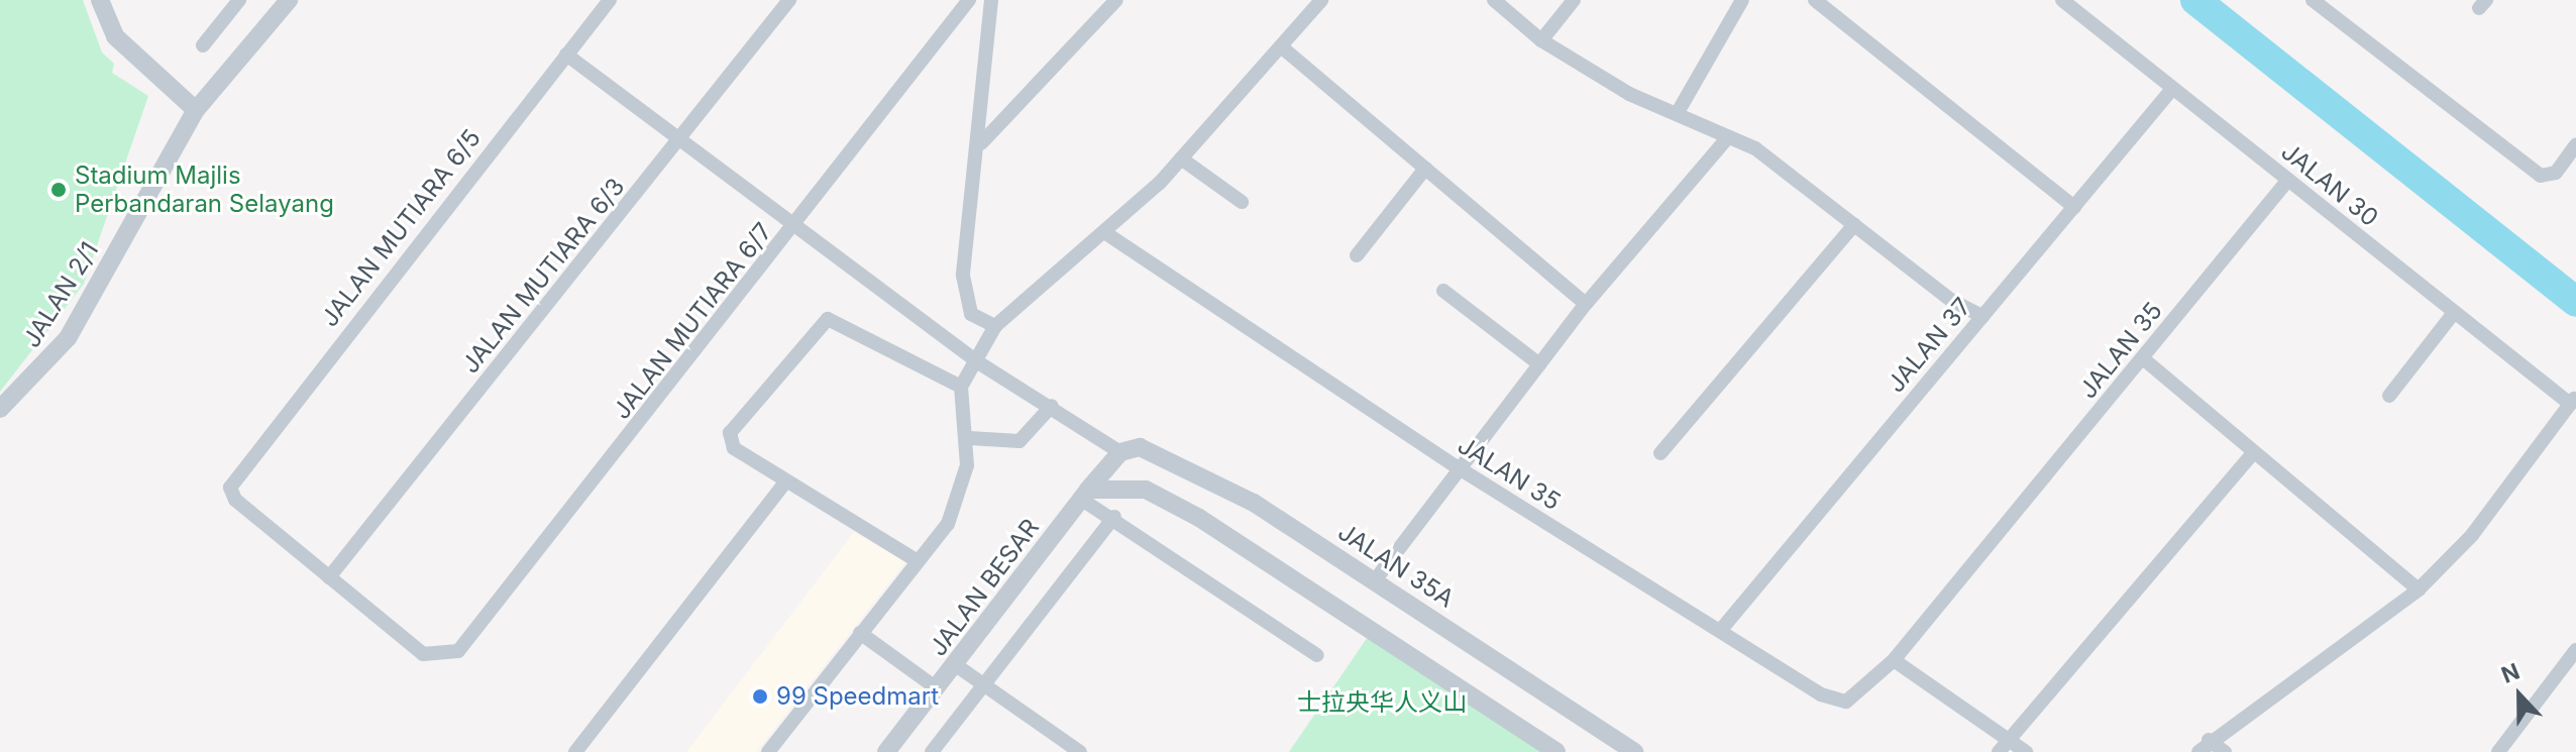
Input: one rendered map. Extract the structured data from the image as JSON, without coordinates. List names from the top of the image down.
{
  "streets": {
    "street": [
      "JALAN 30",
      "JALAN MUTIARA 6/5",
      "JALAN MUTIARA 6/3",
      "JALAN 2/1",
      "JALAN MUTIARA 6/7",
      "JALAN 37",
      "JALAN 35",
      "JALAN 35A",
      "JALAN BESAR"
    ]
  },
  "crossings": [
    ["JALAN 30", "JALAN 37"],
    ["JALAN 30", "JALAN 35"],
    ["JALAN MUTIARA 6/5", "JALAN MUTIARA 6/3"],
    ["JALAN MUTIARA 6/5", "JALAN MUTIARA 6/7"],
    ["JALAN MUTIARA 6/3", "JALAN MUTIARA 6/7"],
    ["JALAN 37", "JALAN 35"],
    ["JALAN 35A", "JALAN BESAR"]
  ],
  "parks": ["士拉央华人义山"],
  "places": ["Stadium Majlis Perbandaran Selayang", "99 Speedmart"],
  "north": "top"
}
